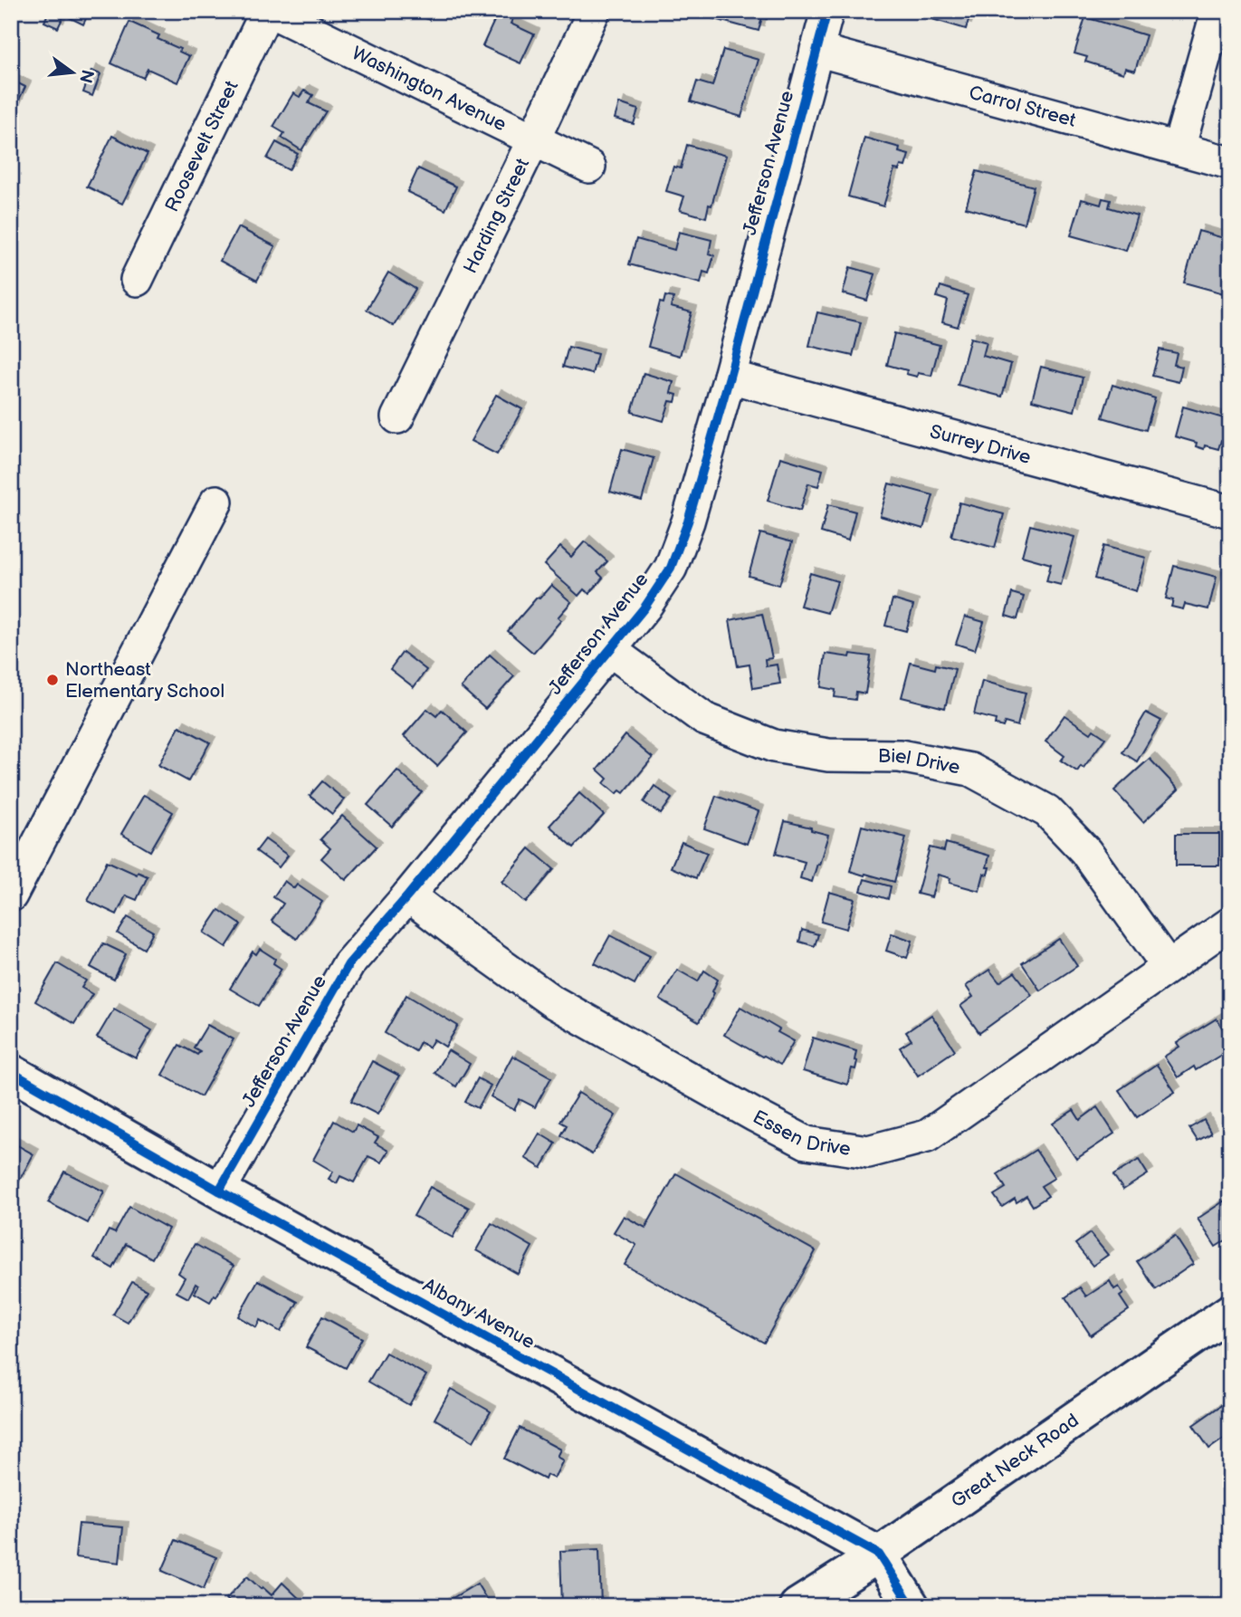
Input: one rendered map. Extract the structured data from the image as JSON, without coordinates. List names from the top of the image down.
{
  "streets": {
    "street": [
      "Washington Avenue",
      "Carrol Street",
      "Roosevelt Street",
      "Jefferson Avenue",
      "Harding Street",
      "Surrey Drive",
      "Biel Drive",
      "Essen Drive",
      "Albany Avenue",
      "Great Neck Road"
    ]
  },
  "crossings": [
    ["Washington Avenue", "Roosevelt Street"],
    ["Washington Avenue", "Harding Street"],
    ["Carrol Street", "Jefferson Avenue"],
    ["Jefferson Avenue", "Surrey Drive"],
    ["Jefferson Avenue", "Biel Drive"],
    ["Jefferson Avenue", "Essen Drive"],
    ["Jefferson Avenue", "Albany Avenue"],
    ["Biel Drive", "Essen Drive"],
    ["Albany Avenue", "Great Neck Road"]
  ],
  "places": ["Northeast Elementary School"],
  "north": "right"
}
